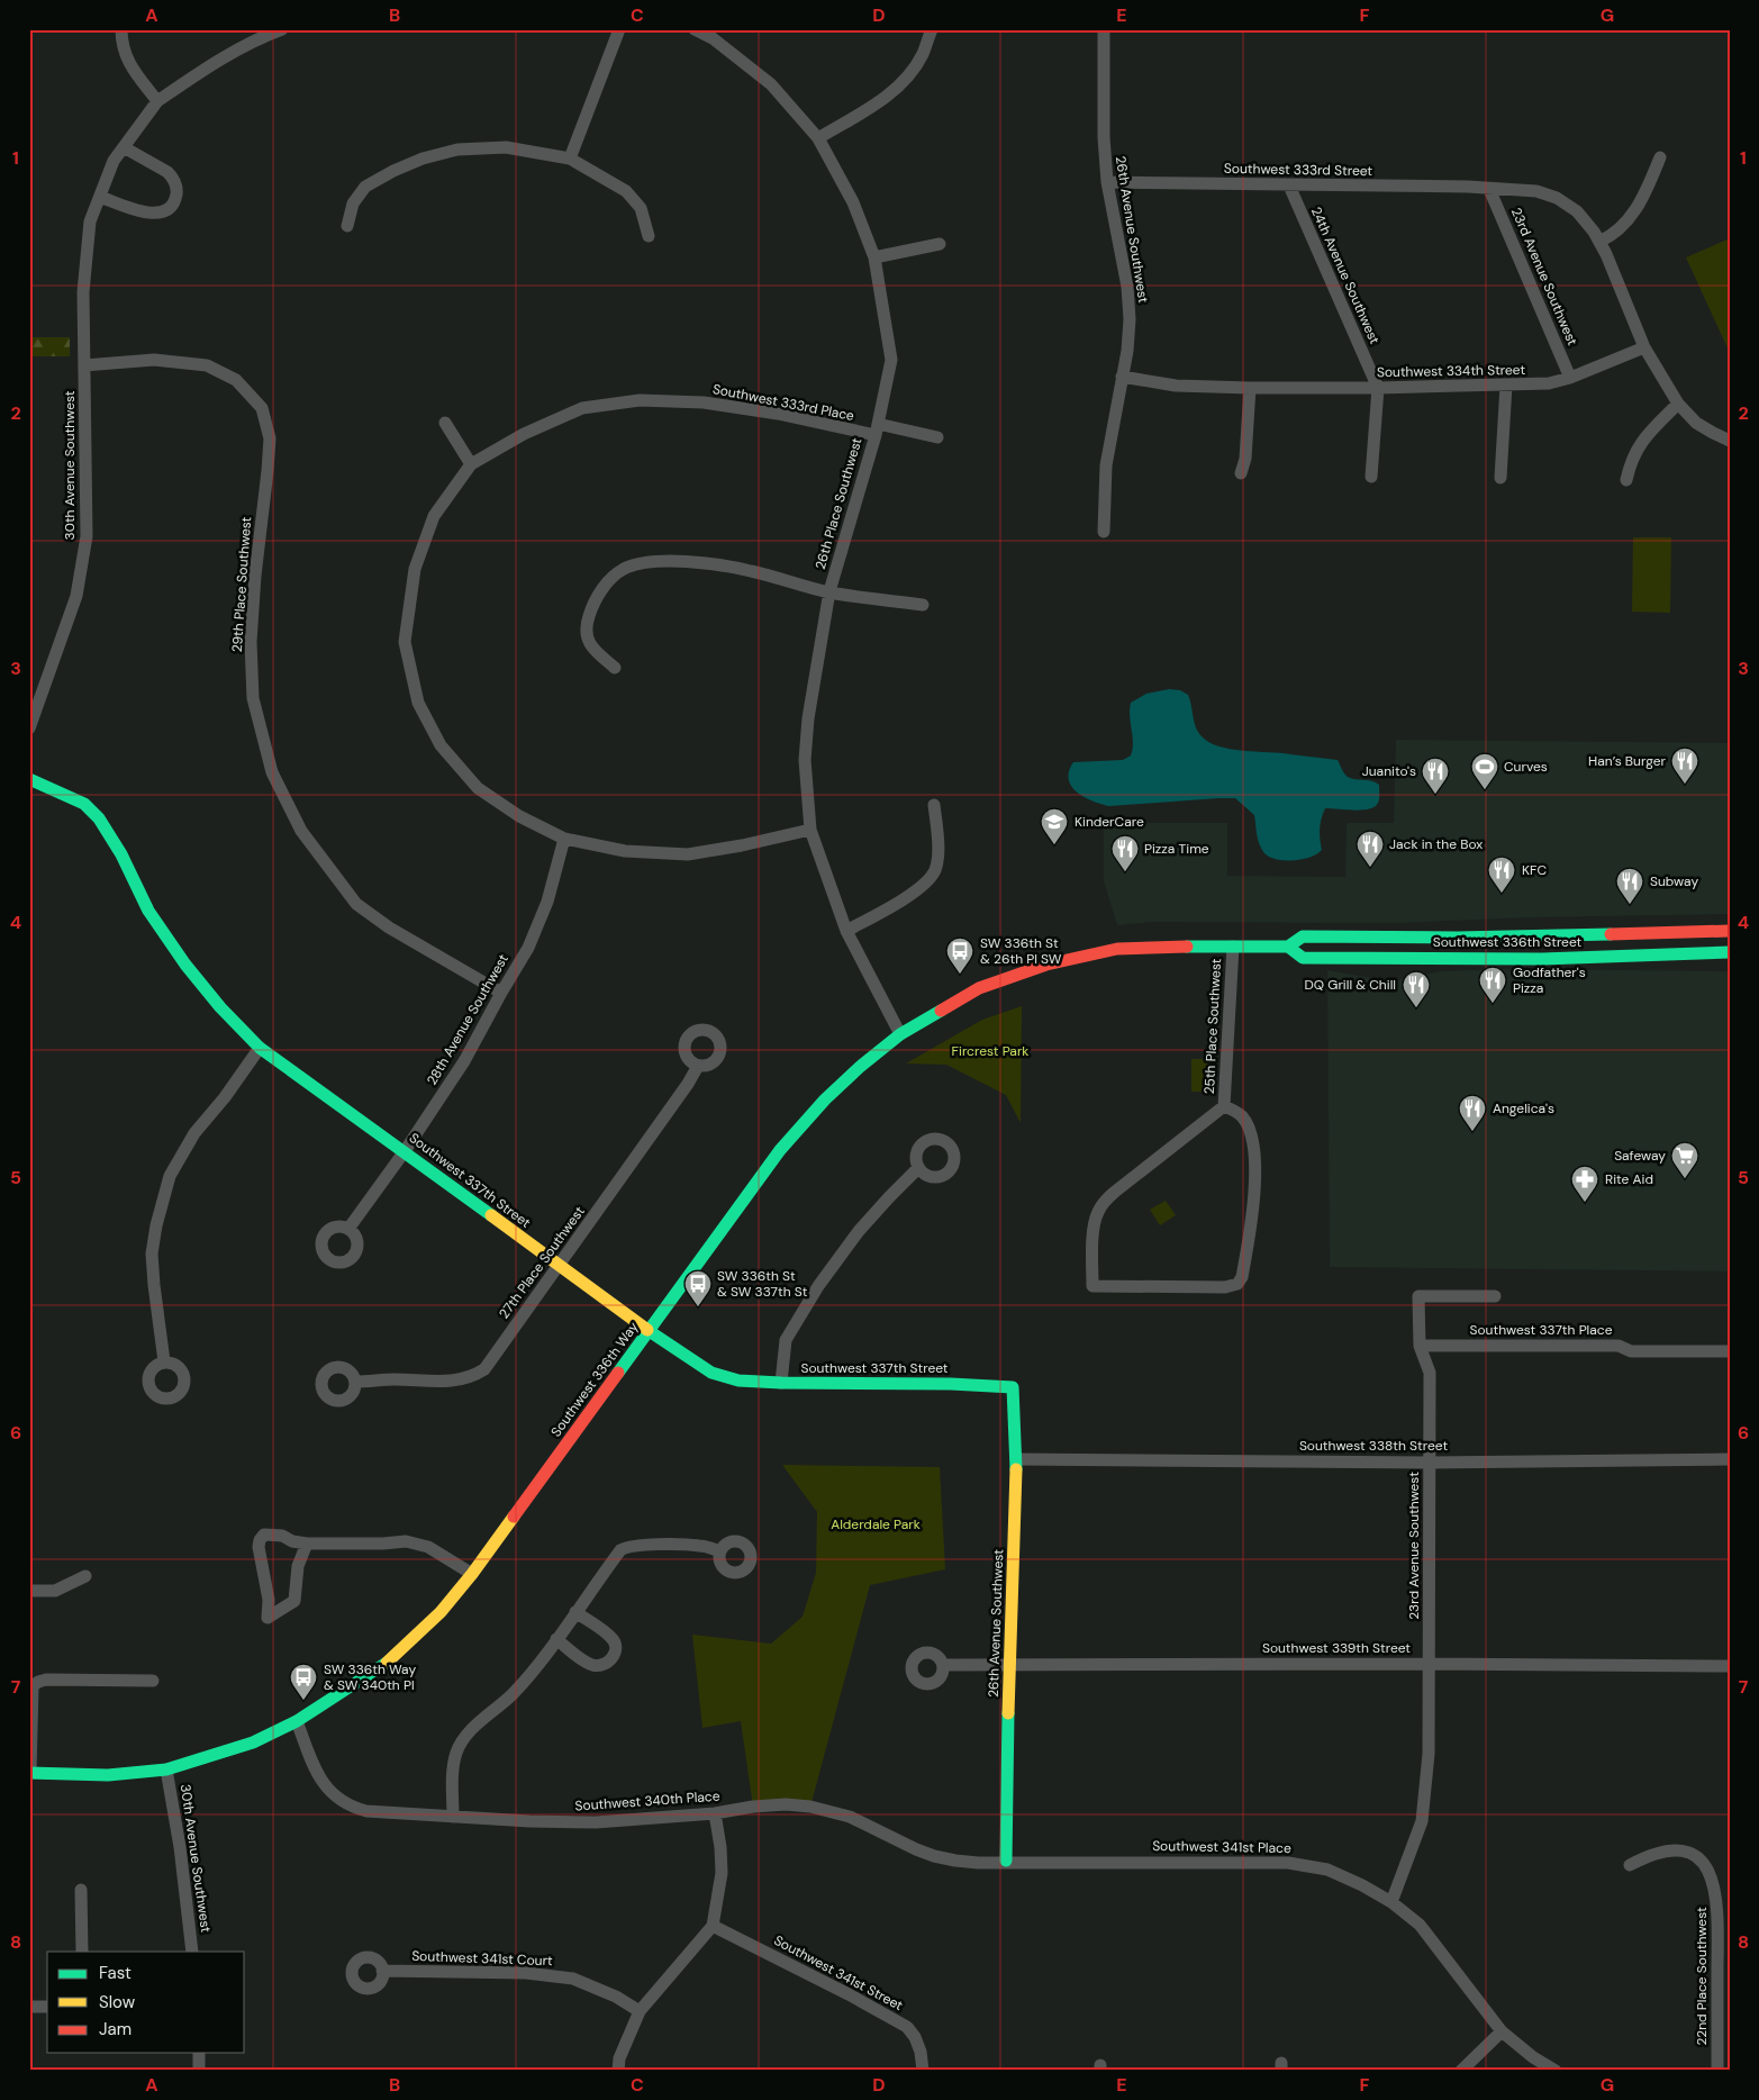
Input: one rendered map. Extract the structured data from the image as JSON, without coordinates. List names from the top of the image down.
{
  "streets": {
    "main road": [
      "26th Avenue Southwest",
      "Southwest 336th Street",
      "Southwest 337th Street",
      "Southwest 336th Way"
    ],
    "street": [
      "Southwest 333rd Street",
      "24th Avenue Southwest",
      "23rd Avenue Southwest",
      "Southwest 334th Street",
      "Southwest 333rd Place",
      "30th Avenue Southwest",
      "26th Place Southwest",
      "29th Place Southwest",
      "28th Avenue Southwest",
      "25th Place Southwest",
      "27th Place Southwest",
      "Southwest 337th Place",
      "Southwest 338th Street",
      "Southwest 339th Street",
      "Southwest 340th Place",
      "Southwest 341st Place",
      "Southwest 341st Court",
      "Southwest 341st Street",
      "22nd Place Southwest"
    ]
  },
  "crossings": [
    ["Southwest 333rd Street", "26th Avenue Southwest"],
    ["Southwest 333rd Street", "24th Avenue Southwest"],
    ["Southwest 333rd Street", "23rd Avenue Southwest"],
    ["26th Avenue Southwest", "Southwest 334th Street"],
    ["26th Avenue Southwest", "Southwest 337th Street"],
    ["26th Avenue Southwest", "Southwest 338th Street"],
    ["26th Avenue Southwest", "Southwest 339th Street"],
    ["26th Avenue Southwest", "Southwest 340th Place"],
    ["26th Avenue Southwest", "Southwest 341st Place"],
    ["24th Avenue Southwest", "Southwest 334th Street"],
    ["23rd Avenue Southwest", "Southwest 334th Street"],
    ["23rd Avenue Southwest", "Southwest 337th Place"],
    ["23rd Avenue Southwest", "Southwest 338th Street"],
    ["23rd Avenue Southwest", "Southwest 339th Street"],
    ["23rd Avenue Southwest", "Southwest 341st Place"],
    ["Southwest 333rd Place", "26th Place Southwest"],
    ["30th Avenue Southwest", "29th Place Southwest"],
    ["30th Avenue Southwest", "Southwest 336th Way"],
    ["26th Place Southwest", "Southwest 336th Street"],
    ["26th Place Southwest", "Southwest 336th Way"],
    ["29th Place Southwest", "28th Avenue Southwest"],
    ["Southwest 336th Street", "25th Place Southwest"],
    ["Southwest 336th Street", "Southwest 336th Way"],
    ["28th Avenue Southwest", "Southwest 337th Street"],
    ["Southwest 337th Street", "27th Place Southwest"],
    ["Southwest 337th Street", "Southwest 336th Way"],
    ["Southwest 336th Way", "Southwest 340th Place"],
    ["Southwest 340th Place", "Southwest 341st Place"]
  ],
  "parks": ["Fircrest Park", "Alderdale Park"],
  "places": {
    "restaurant": [
      "Han’s Burger",
      "Juanito's",
      "Jack in the Box",
      "Pizza Time",
      "KFC",
      "Subway",
      "Godfather's Pizza",
      "DQ Grill & Chill",
      "Angelica's"
    ],
    "sports": ["Curves"],
    "school or university": ["KinderCare"],
    "bus stop": ["SW 336th St & 26th Pl SW", "SW 336th St & SW 337th St", "SW 336th Way & SW 340th Pl"],
    "supermarket": ["Safeway"],
    "pharmacy": ["Rite Aid"]
  },
  "legend": ["Fast", "Slow", "Jam"],
  "grid": {
    "columns": [
      "A",
      "B",
      "C",
      "D",
      "E",
      "F",
      "G"
    ],
    "rows": [
      "1",
      "2",
      "3",
      "4",
      "5",
      "6",
      "7",
      "8"
    ]
  }
}
